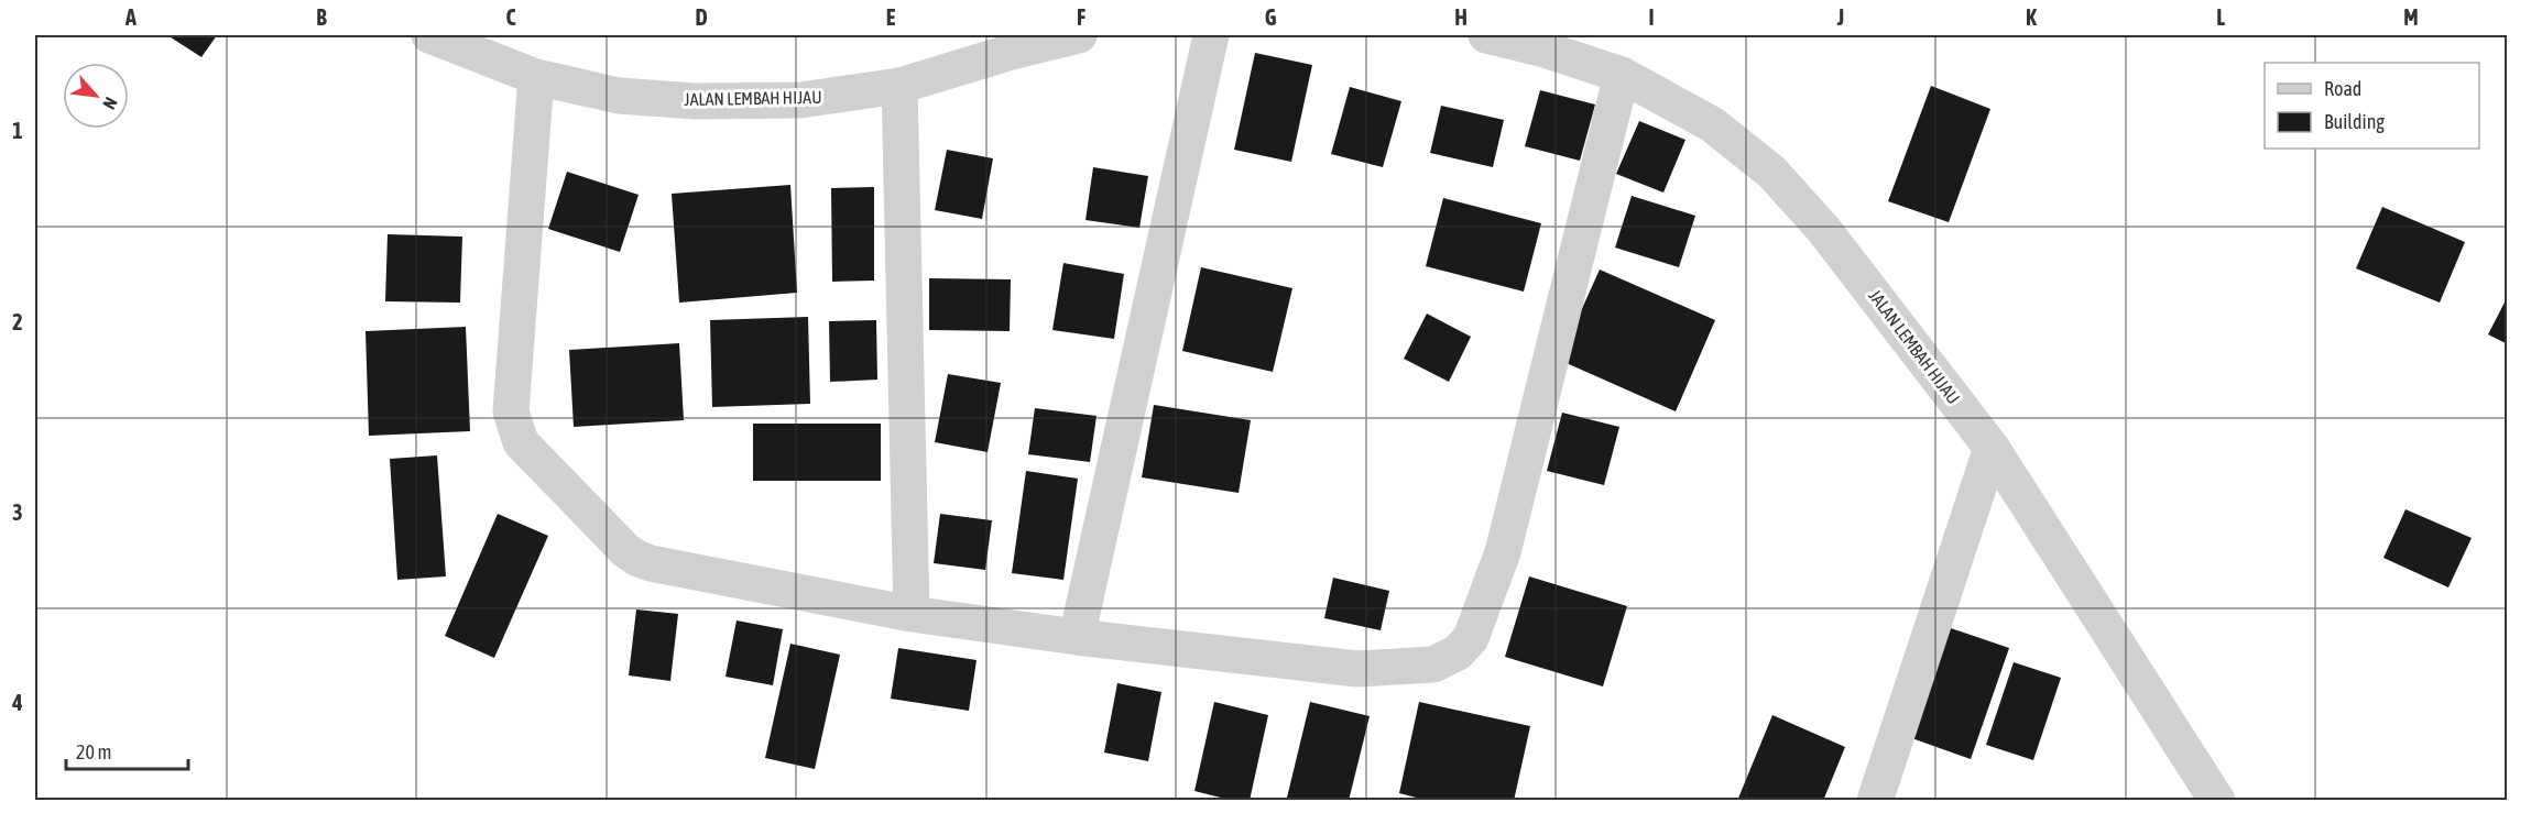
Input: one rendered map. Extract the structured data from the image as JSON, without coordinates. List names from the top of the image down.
{
  "streets": {
    "street": ["JALAN LEMBAH HIJAU"]
  },
  "legend": ["Road", "Building"],
  "scale_bar": "20 m",
  "north": "bottom right",
  "grid": {
    "columns": [
      "A",
      "B",
      "C",
      "D",
      "E",
      "F",
      "G",
      "H",
      "I",
      "J",
      "K",
      "L",
      "M"
    ],
    "rows": [
      "1",
      "2",
      "3",
      "4"
    ]
  }
}
